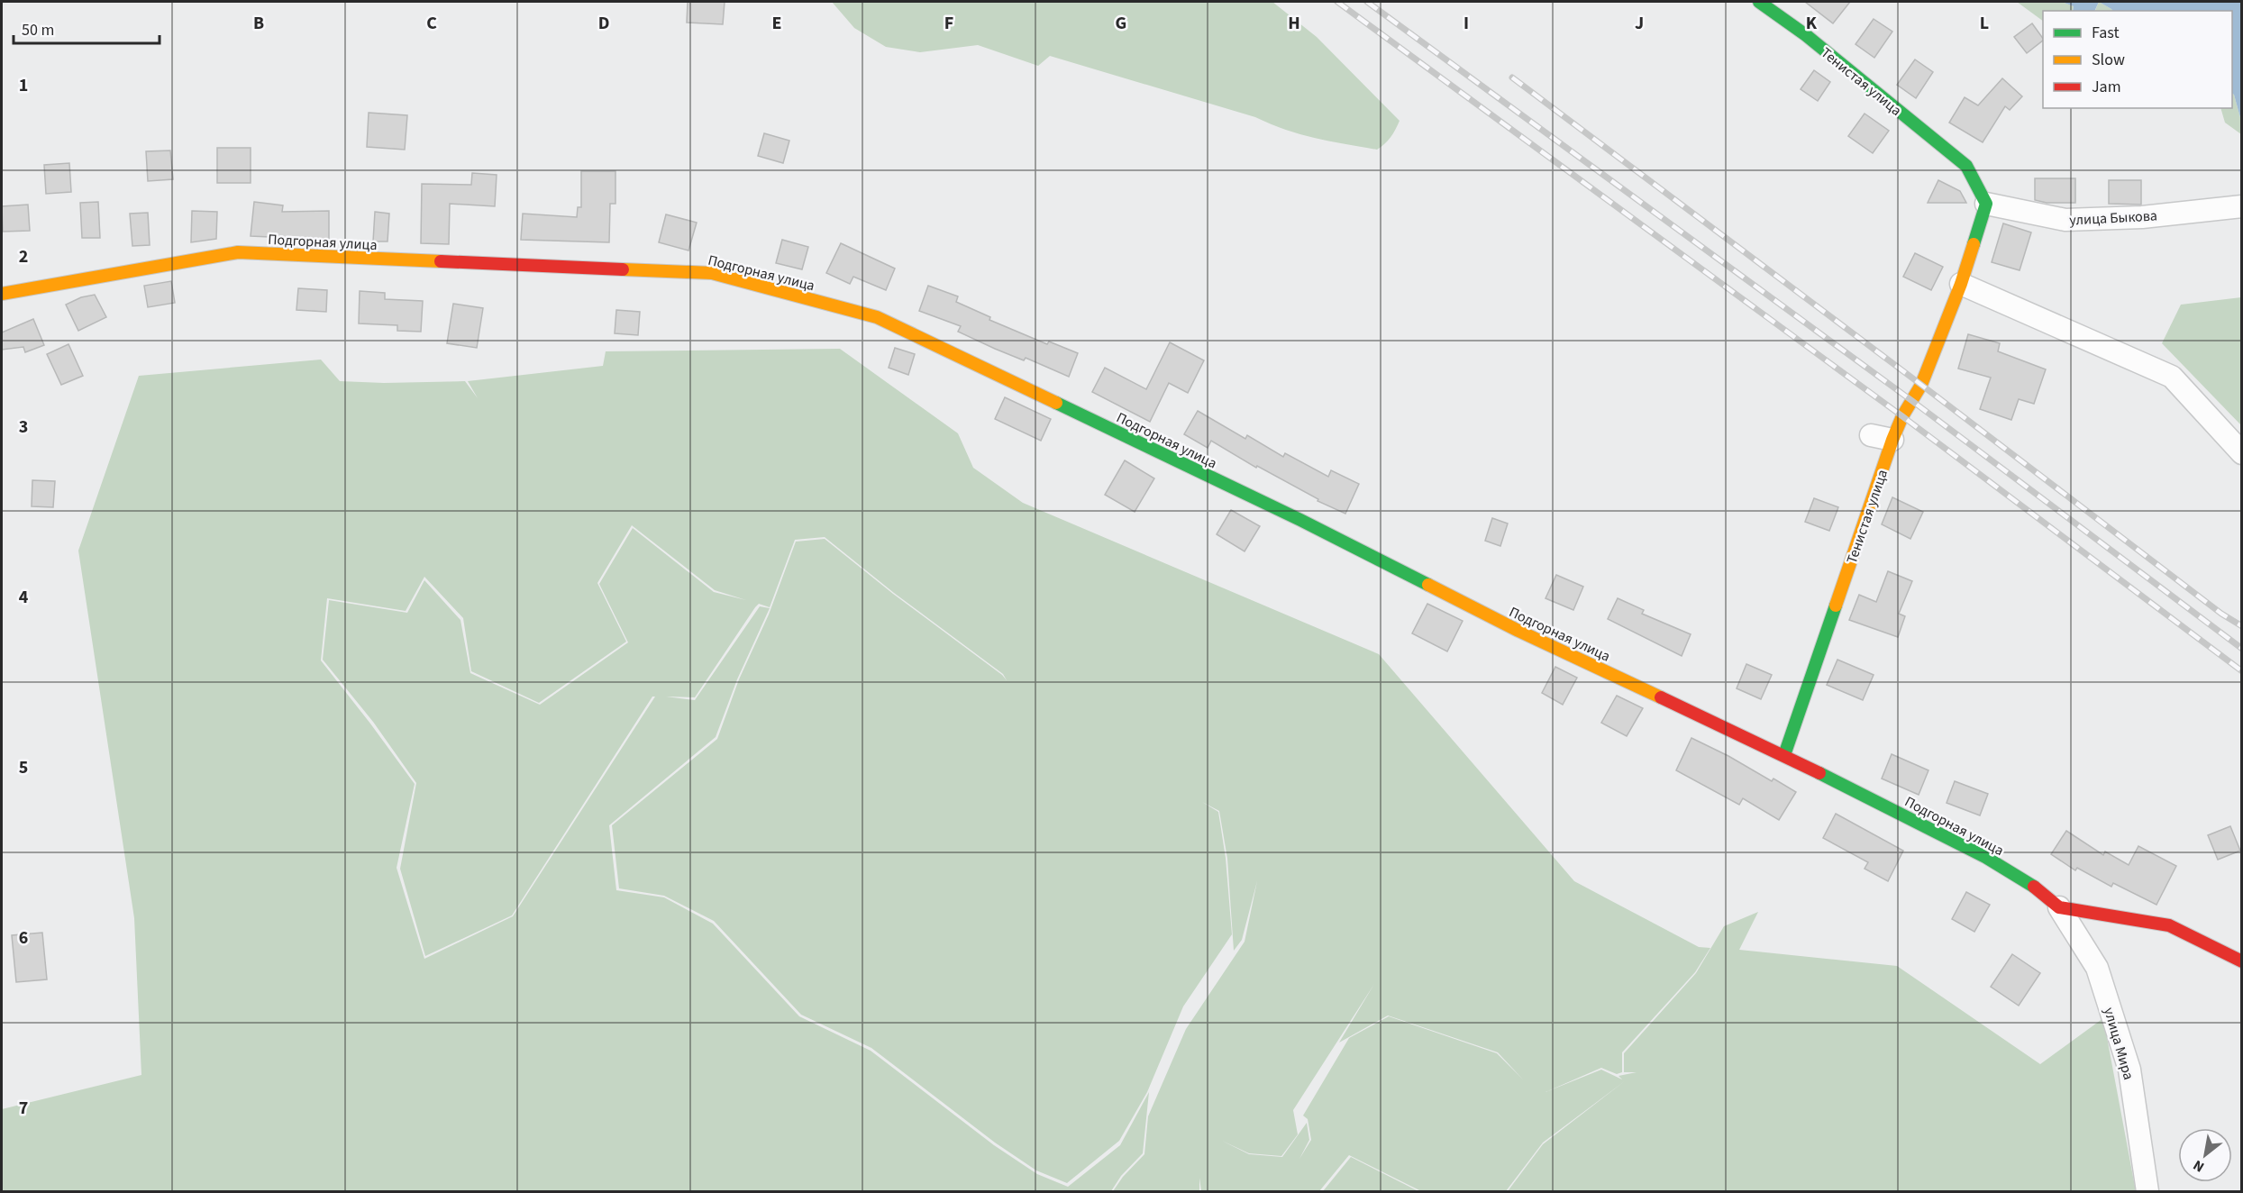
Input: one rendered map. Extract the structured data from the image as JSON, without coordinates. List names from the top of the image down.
{
  "streets": {
    "street": [
      "Тенистая улица",
      "улица Быкова",
      "Подгорная улица",
      "улица Мира"
    ]
  },
  "crossings": [
    ["Тенистая улица", "улица Быкова"],
    ["Тенистая улица", "Подгорная улица"],
    ["Подгорная улица", "улица Мира"]
  ],
  "legend": ["Fast", "Slow", "Jam"],
  "scale_bar": "50 m",
  "north": "bottom left",
  "grid": {
    "columns": [
      "B",
      "C",
      "D",
      "E",
      "F",
      "G",
      "H",
      "I",
      "J",
      "K",
      "L"
    ],
    "rows": [
      "1",
      "2",
      "3",
      "4",
      "5",
      "6",
      "7"
    ]
  }
}
